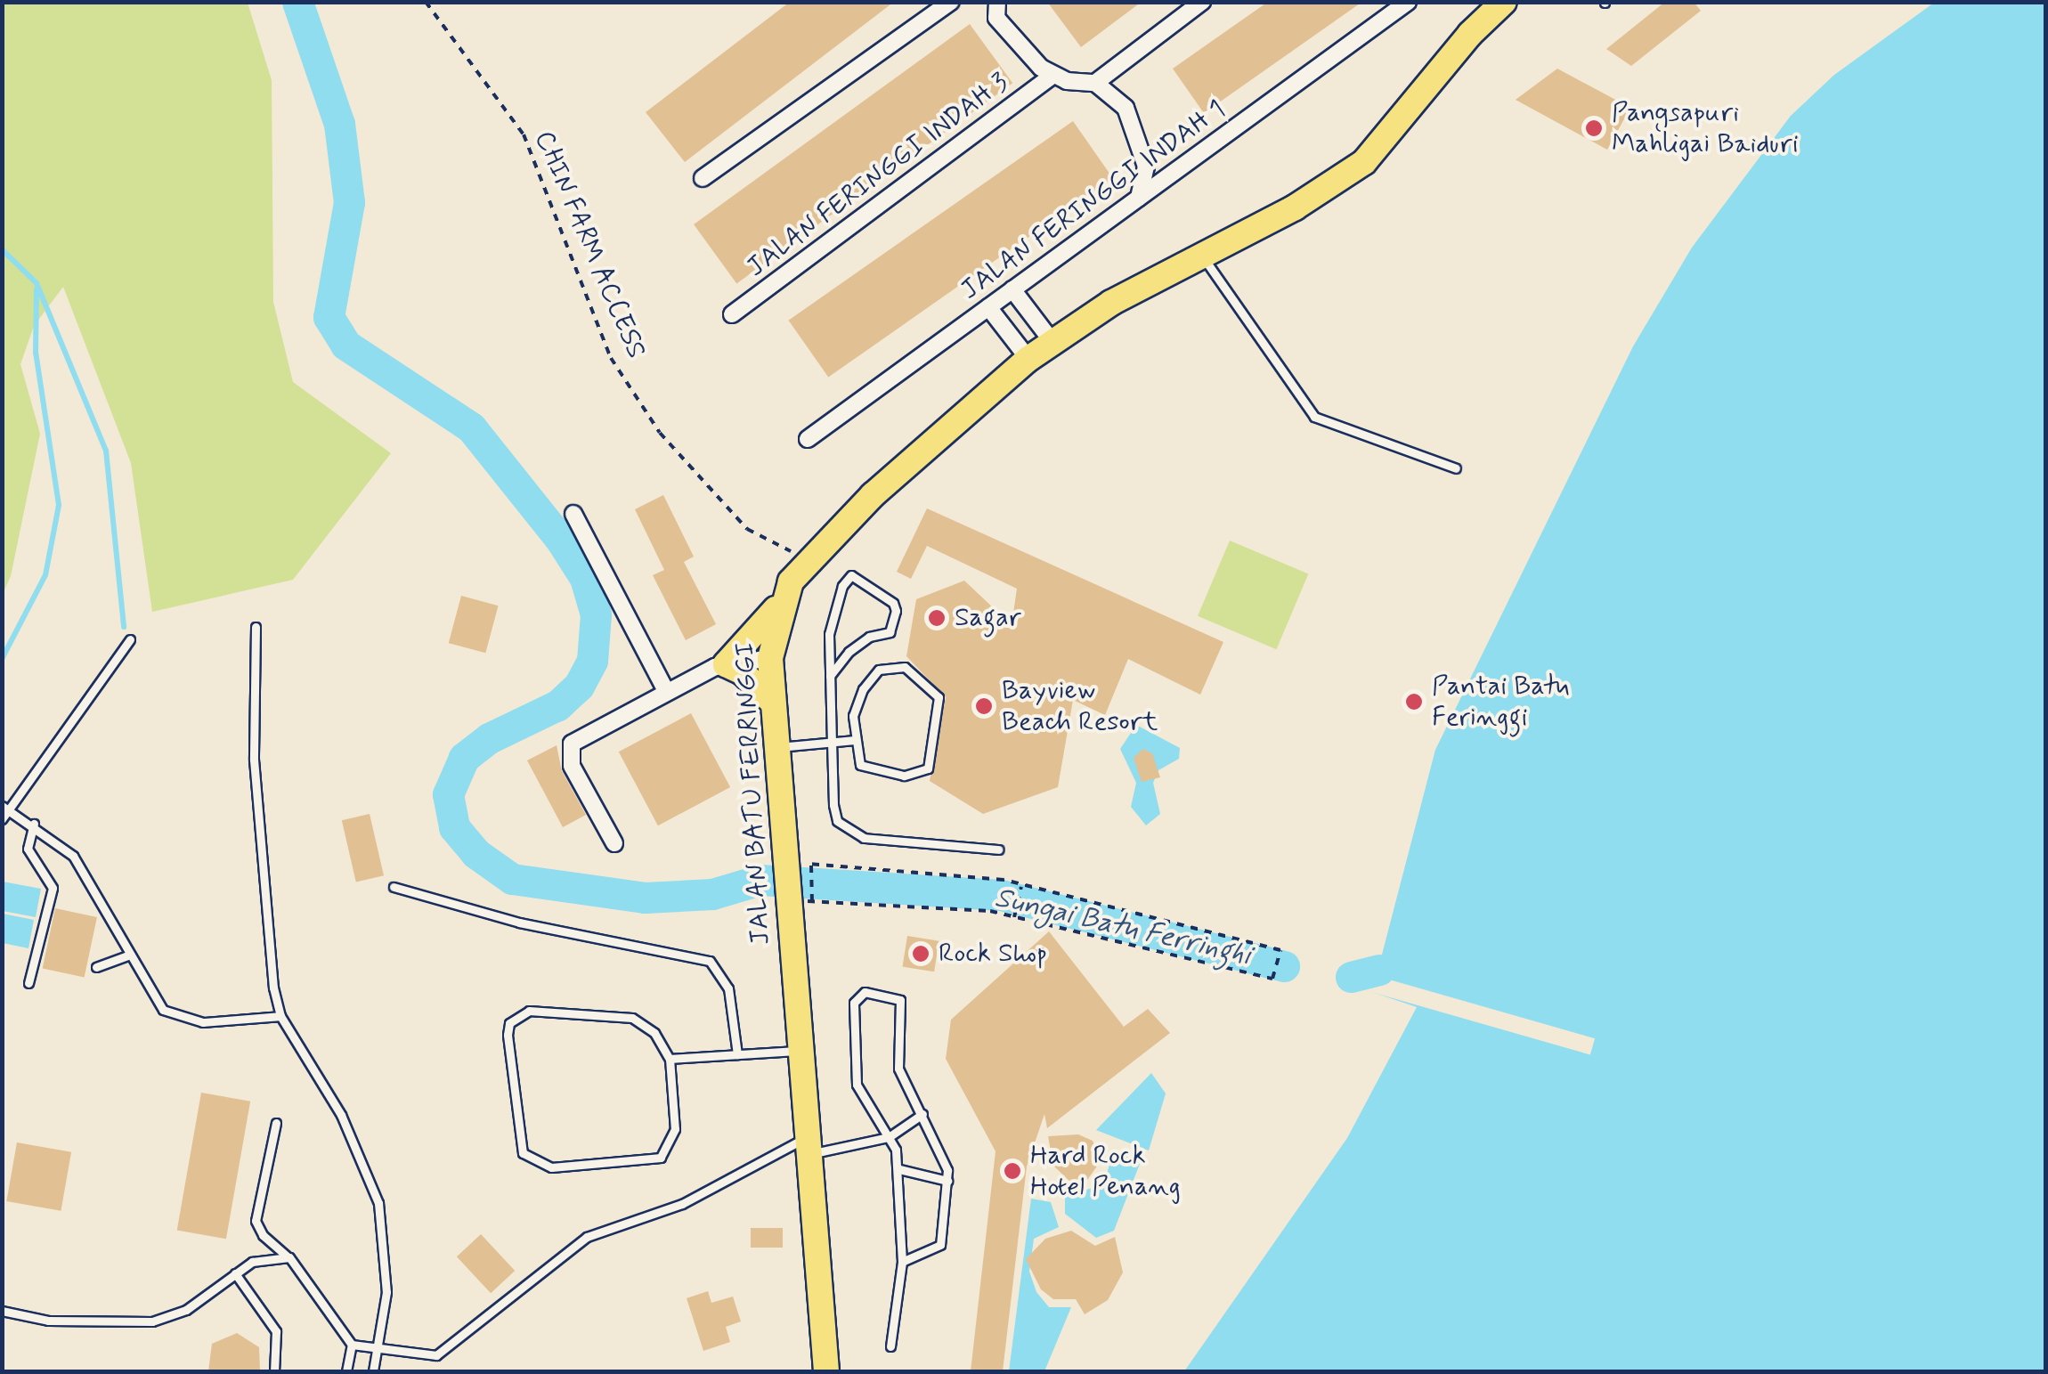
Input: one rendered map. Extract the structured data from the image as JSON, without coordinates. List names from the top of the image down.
{
  "streets": {
    "main road": ["JALAN BATU FERRINGGI"],
    "street": ["JALAN FERINGGI INDAH 3", "JALAN FERINGGI INDAH 1"],
    "path": ["CHIN FARM ACCESS"]
  },
  "crossings": [
    ["CHIN FARM ACCESS", "JALAN BATU FERRINGGI"]
  ],
  "water": ["Sungai Batu Ferringhi"],
  "places": [
    "Pangsapuri Mahligai Baiduri",
    "Sagar",
    "Pantai Batu Feringgi",
    "Bayview Beach Resort",
    "Rock Shop",
    "Hard Rock Hotel Penang"
  ]
}
